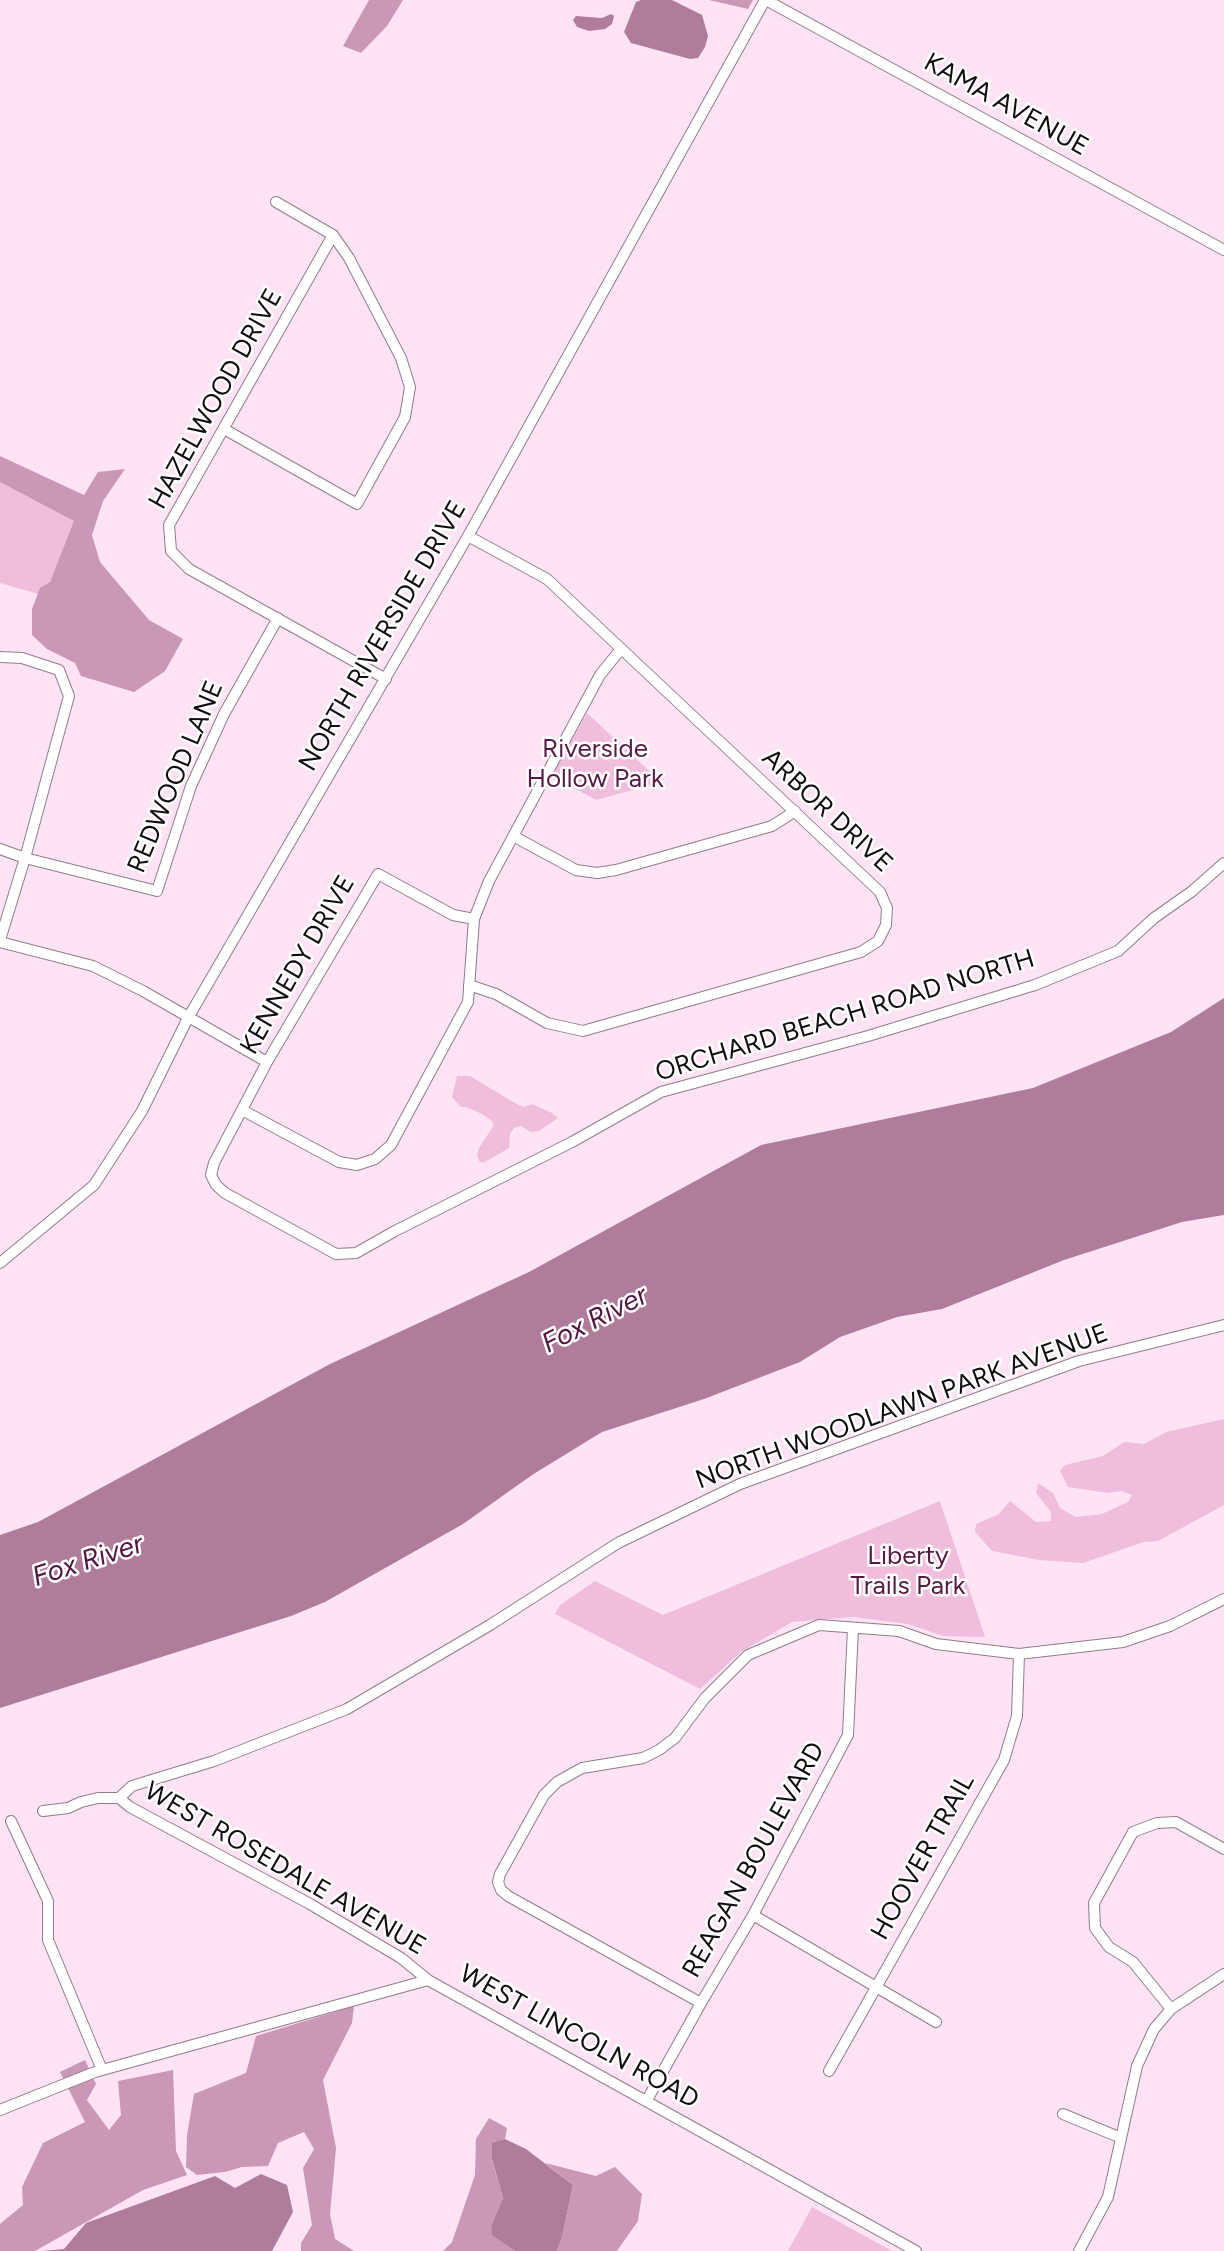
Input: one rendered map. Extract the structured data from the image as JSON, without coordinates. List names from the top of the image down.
{
  "streets": {
    "street": [
      "KAMA AVENUE",
      "HAZELWOOD DRIVE",
      "NORTH RIVERSIDE DRIVE",
      "REDWOOD LANE",
      "ARBOR DRIVE",
      "KENNEDY DRIVE",
      "ORCHARD BEACH ROAD NORTH",
      "NORTH WOODLAWN PARK AVENUE",
      "HOOVER TRAIL",
      "REAGAN BOULEVARD",
      "WEST ROSEDALE AVENUE",
      "WEST LINCOLN ROAD"
    ]
  },
  "crossings": [
    ["KAMA AVENUE", "NORTH RIVERSIDE DRIVE"],
    ["HAZELWOOD DRIVE", "NORTH RIVERSIDE DRIVE"],
    ["HAZELWOOD DRIVE", "REDWOOD LANE"],
    ["NORTH RIVERSIDE DRIVE", "ARBOR DRIVE"],
    ["KENNEDY DRIVE", "ORCHARD BEACH ROAD NORTH"],
    ["NORTH WOODLAWN PARK AVENUE", "WEST ROSEDALE AVENUE"],
    ["REAGAN BOULEVARD", "WEST LINCOLN ROAD"],
    ["WEST ROSEDALE AVENUE", "WEST LINCOLN ROAD"]
  ],
  "water": ["Fox River"],
  "parks": ["Riverside Hollow Park", "Liberty Trails Park"]
}
